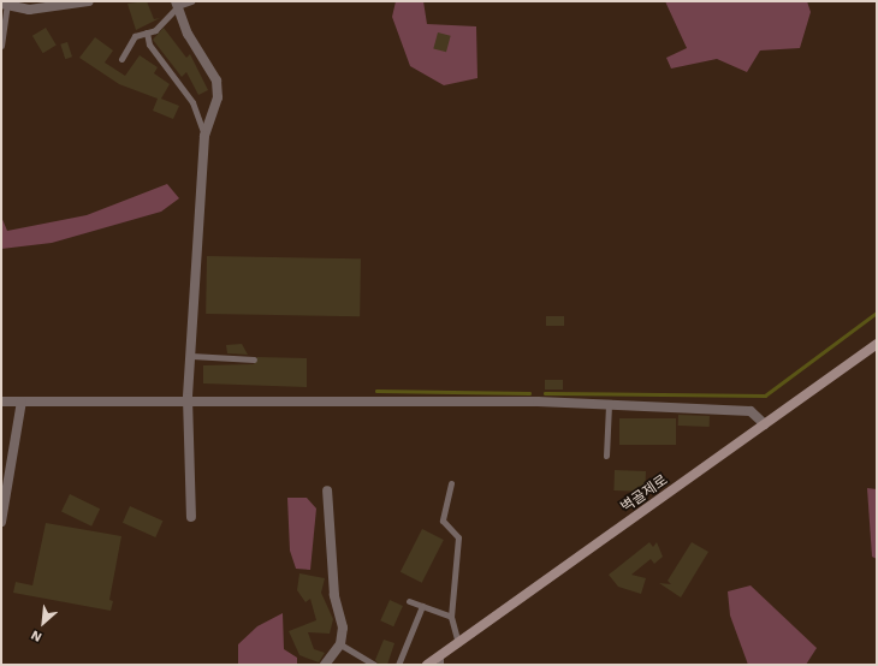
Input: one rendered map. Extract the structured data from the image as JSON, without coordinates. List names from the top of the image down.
{
  "streets": {
    "street": ["벽골제로"]
  },
  "north": "bottom left"
}
